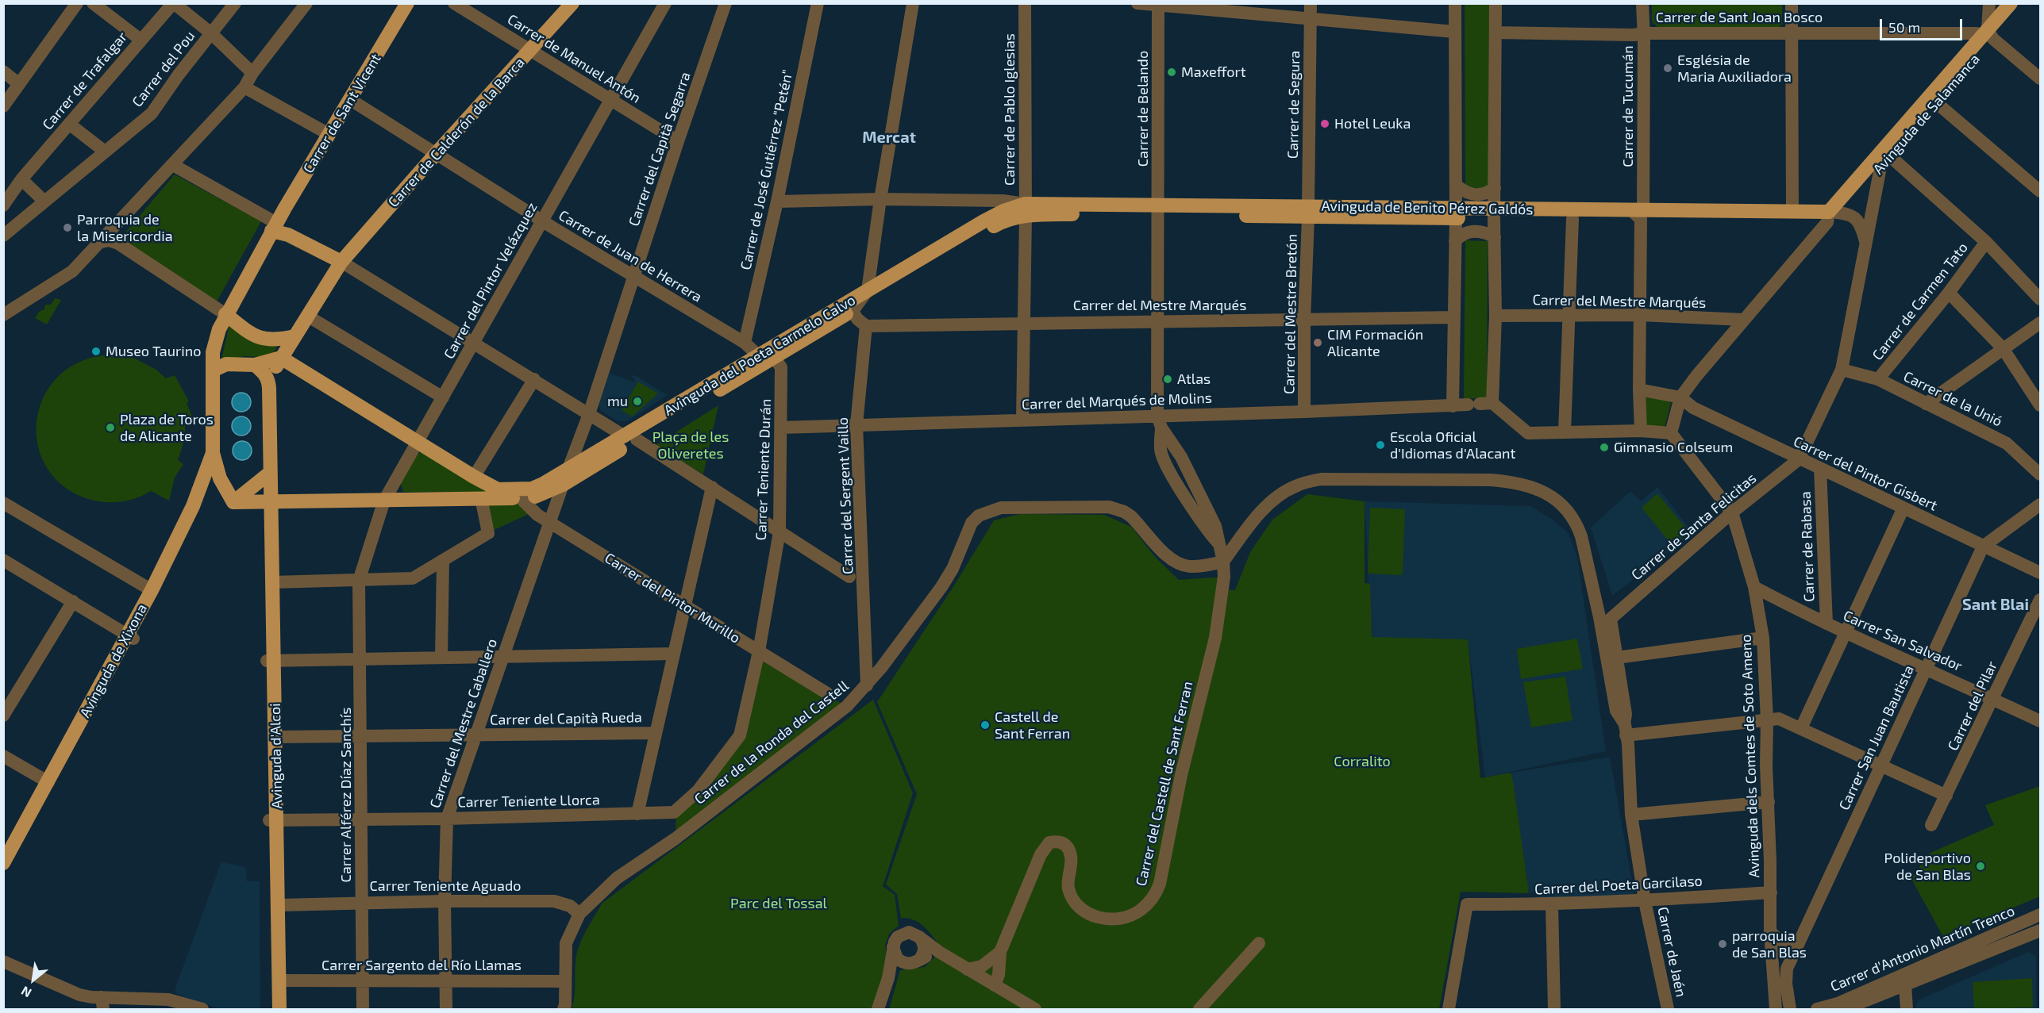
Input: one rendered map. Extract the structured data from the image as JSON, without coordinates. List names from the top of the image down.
{
  "streets": {
    "main road": [
      "Carrer de Sant Vicent",
      "Avinguda de Salamanca",
      "Carrer de Calderón de la Barca",
      "Avinguda de Benito Pérez Galdós",
      "Avinguda del Poeta Carmelo Calvo",
      "Avinguda de Xixona",
      "Avinguda d'Alcoi"
    ],
    "street": [
      "Carrer de Sant Joan Bosco",
      "Carrer de Manuel Antón",
      "Carrer del Pou",
      "Carrer de Trafalgar",
      "Carrer de Segura",
      "Carrer de Tucumán",
      "Carrer de Belando",
      "Carrer de Pablo Iglesias",
      "Carrer del Capità Segarra",
      "Carrer de José Gutiérrez \"Petén\"",
      "Carrer de Juan de Herrera",
      "Carrer del Pintor Velázquez",
      "Carrer del Mestre Marqués",
      "Carrer de Carmen Tato",
      "Carrer del Mestre Bretón",
      "Carrer de la Unió",
      "Carrer del Marqués de Molins",
      "Carrer Teniente Durán",
      "Carrer del Pintor Gisbert",
      "Carrer del Sergent Vaillo",
      "Carrer de Santa Felicitas",
      "Carrer de Rabasa",
      "Carrer del Pintor Murillo",
      "Carrer San Salvador",
      "Carrer del Pilar",
      "Carrer del Capità Rueda",
      "Carrer del Mestre Caballero",
      "Carrer San Juan Bautista",
      "Carrer de la Ronda del Castell",
      "Avinguda dels Comtes de Soto Ameno",
      "Carrer del Castell de Sant Ferran",
      "Carrer Alférez Díaz Sanchís",
      "Carrer Teniente Llorca",
      "Carrer del Poeta Garcilaso",
      "Carrer Teniente Aguado",
      "Carrer d'Antonio Martín Trenco",
      "Carrer de Jaén",
      "Carrer Sargento del Río Llamas"
    ]
  },
  "crossings": [
    ["Carrer de Sant Joan Bosco", "Carrer de Tucumán"],
    ["Carrer de Sant Joan Bosco", "Avinguda de Salamanca"],
    ["Carrer de Manuel Antón", "Carrer de Calderón de la Barca"],
    ["Carrer de Manuel Antón", "Carrer del Capità Segarra"],
    ["Carrer de Manuel Antón", "Carrer del Pintor Velázquez"],
    ["Carrer de Segura", "Avinguda de Benito Pérez Galdós"],
    ["Carrer de Segura", "Carrer del Mestre Bretón"],
    ["Carrer de Tucumán", "Avinguda de Benito Pérez Galdós"],
    ["Carrer de Tucumán", "Carrer del Mestre Marqués"],
    ["Carrer de Belando", "Avinguda de Benito Pérez Galdós"],
    ["Carrer de Belando", "Carrer del Mestre Marqués"],
    ["Carrer de Belando", "Carrer del Marqués de Molins"],
    ["Carrer de Belando", "Carrer de la Ronda del Castell"],
    ["Carrer de Belando", "Carrer del Castell de Sant Ferran"],
    ["Carrer de Pablo Iglesias", "Avinguda de Benito Pérez Galdós"],
    ["Carrer de Pablo Iglesias", "Carrer del Mestre Marqués"],
    ["Carrer de Pablo Iglesias", "Avinguda del Poeta Carmelo Calvo"],
    ["Carrer de Pablo Iglesias", "Carrer del Marqués de Molins"],
    ["Carrer de Sant Vicent", "Carrer de Juan de Herrera"],
    ["Carrer de Sant Vicent", "Avinguda de Xixona"],
    ["Avinguda de Salamanca", "Avinguda de Benito Pérez Galdós"],
    ["Avinguda de Salamanca", "Carrer del Mestre Marqués"],
    ["Avinguda de Salamanca", "Carrer del Pintor Gisbert"],
    ["Carrer de Calderón de la Barca", "Carrer de Juan de Herrera"],
    ["Carrer de Calderón de la Barca", "Avinguda d'Alcoi"],
    ["Carrer del Capità Segarra", "Carrer de Juan de Herrera"],
    ["Carrer del Capità Segarra", "Avinguda del Poeta Carmelo Calvo"],
    ["Carrer de José Gutiérrez \"Petén\"", "Carrer de Juan de Herrera"],
    ["Avinguda de Benito Pérez Galdós", "Carrer del Mestre Bretón"],
    ["Avinguda de Benito Pérez Galdós", "Avinguda del Poeta Carmelo Calvo"],
    ["Carrer de Juan de Herrera", "Carrer del Pintor Velázquez"],
    ["Carrer de Juan de Herrera", "Avinguda del Poeta Carmelo Calvo"],
    ["Carrer del Pintor Velázquez", "Avinguda del Poeta Carmelo Calvo"],
    ["Carrer del Pintor Velázquez", "Carrer Alférez Díaz Sanchís"],
    ["Carrer del Mestre Marqués", "Carrer del Mestre Bretón"],
    ["Carrer del Mestre Marqués", "Carrer del Sergent Vaillo"],
    ["Carrer de Carmen Tato", "Carrer de la Unió"],
    ["Carrer del Mestre Bretón", "Carrer del Marqués de Molins"],
    ["Avinguda del Poeta Carmelo Calvo", "Carrer Teniente Durán"],
    ["Avinguda del Poeta Carmelo Calvo", "Carrer del Pintor Murillo"],
    ["Avinguda del Poeta Carmelo Calvo", "Carrer del Mestre Caballero"],
    ["Avinguda del Poeta Carmelo Calvo", "Avinguda d'Alcoi"],
    ["Carrer del Marqués de Molins", "Carrer Teniente Durán"],
    ["Carrer del Marqués de Molins", "Carrer del Sergent Vaillo"],
    ["Carrer Teniente Durán", "Carrer del Pintor Murillo"],
    ["Carrer Teniente Durán", "Carrer Teniente Llorca"],
    ["Carrer del Pintor Gisbert", "Carrer de Santa Felicitas"],
    ["Carrer del Pintor Gisbert", "Carrer de Rabasa"],
    ["Carrer del Pintor Gisbert", "Carrer San Juan Bautista"],
    ["Carrer del Sergent Vaillo", "Carrer de la Ronda del Castell"],
    ["Carrer de Santa Felicitas", "Avinguda dels Comtes de Soto Ameno"],
    ["Carrer de Santa Felicitas", "Carrer de Jaén"],
    ["Carrer de Rabasa", "Carrer San Salvador"],
    ["Carrer del Pintor Murillo", "Carrer del Mestre Caballero"],
    ["Carrer San Salvador", "Carrer del Pilar"],
    ["Carrer San Salvador", "Carrer San Juan Bautista"],
    ["Carrer San Salvador", "Avinguda dels Comtes de Soto Ameno"],
    ["Carrer del Capità Rueda", "Carrer del Mestre Caballero"],
    ["Carrer del Capità Rueda", "Avinguda d'Alcoi"],
    ["Carrer del Capità Rueda", "Carrer Alférez Díaz Sanchís"],
    ["Carrer del Mestre Caballero", "Carrer Teniente Llorca"],
    ["Carrer del Mestre Caballero", "Carrer Teniente Aguado"],
    ["Carrer del Mestre Caballero", "Carrer Sargento del Río Llamas"],
    ["Carrer de la Ronda del Castell", "Carrer del Castell de Sant Ferran"],
    ["Carrer de la Ronda del Castell", "Carrer Teniente Aguado"],
    ["Carrer de la Ronda del Castell", "Carrer Sargento del Río Llamas"],
    ["Avinguda d'Alcoi", "Carrer Teniente Llorca"],
    ["Avinguda d'Alcoi", "Carrer Teniente Aguado"],
    ["Avinguda d'Alcoi", "Carrer Sargento del Río Llamas"],
    ["Avinguda dels Comtes de Soto Ameno", "Carrer del Poeta Garcilaso"],
    ["Carrer Alférez Díaz Sanchís", "Carrer Teniente Llorca"],
    ["Carrer Alférez Díaz Sanchís", "Carrer Teniente Aguado"],
    ["Carrer Alférez Díaz Sanchís", "Carrer Sargento del Río Llamas"],
    ["Carrer del Poeta Garcilaso", "Carrer de Jaén"]
  ],
  "districts": ["Mercat", "Sant Blai"],
  "parks": ["Plaça de les Oliveretes", "Corralito", "Parc del Tossal"],
  "places": [
    "Església de Maria Auxiliadora",
    "Maxeffort",
    "Hotel Leuka",
    "Parroquia de la Misericordia",
    "CIM Formación Alicante",
    "Museo Taurino",
    "Atlas",
    "mu",
    "Plaza de Toros de Alicante",
    "Escola Oficial d'Idiomas d'Alacant",
    "Gimnasio Colseum",
    "Castell de Sant Ferran",
    "Polideportivo de San Blas",
    "parroquia de San Blas"
  ],
  "scale_bar": "50 m",
  "north": "bottom left"
}
